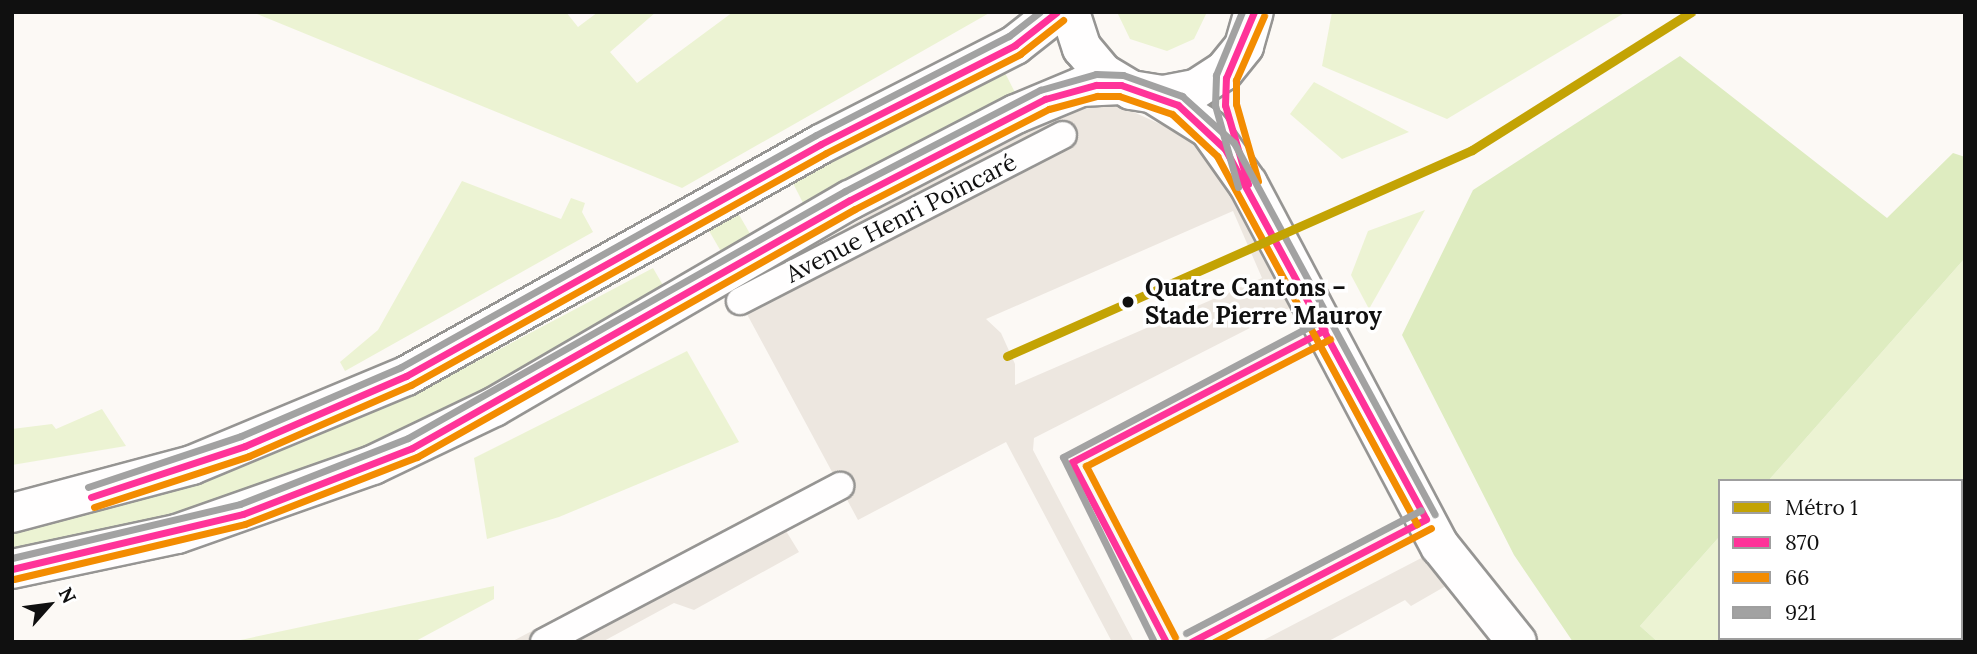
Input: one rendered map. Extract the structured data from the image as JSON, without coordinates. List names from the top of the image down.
{
  "streets": {
    "street": ["Avenue Henri Poincaré"]
  },
  "places": ["Quatre Cantons – Stade Pierre Mauroy"],
  "lines": [
    "metro line 1",
    "transit line 870",
    "transit line 921",
    "transit line 66"
  ],
  "legend": [
    "Métro 1",
    "870",
    "66",
    "921"
  ],
  "north": "top right"
}
